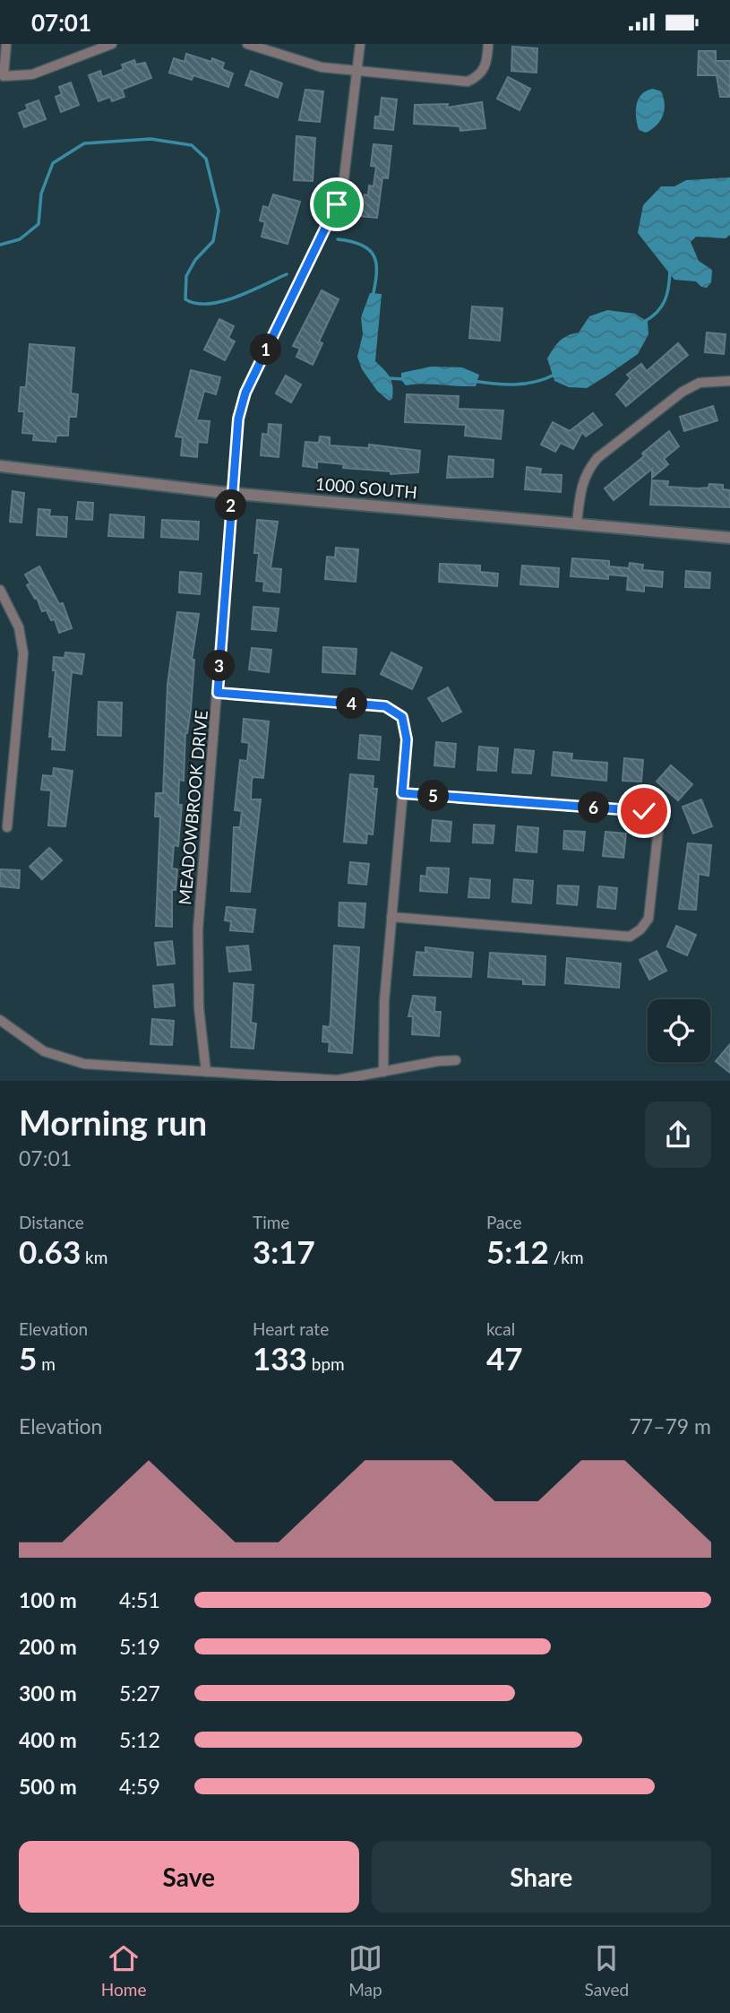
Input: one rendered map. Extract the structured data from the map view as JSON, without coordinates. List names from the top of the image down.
{
  "streets": {
    "street": ["1000 SOUTH", "MEADOWBROOK DRIVE"]
  },
  "crossings": [
    ["1000 SOUTH", "MEADOWBROOK DRIVE"]
  ],
  "page": {
    "status": "07:01",
    "pins": [
      "1",
      "2",
      "3",
      "4",
      "5",
      "6"
    ],
    "heading": ["Morning run", "07:01"],
    "stats": [
      ["Distance", "0.63 km"],
      ["Time", "3:17"],
      ["Pace", "5:12 /km"],
      ["Elevation", "5 m"],
      ["Heart rate", "133 bpm"],
      ["kcal", "47"]
    ],
    "chart": ["Elevation", "77–79 m"],
    "list": [
      {
        "name": "100 m",
        "note": "4:51"
      },
      {
        "name": "200 m",
        "note": "5:19"
      },
      {
        "name": "300 m",
        "note": "5:27"
      },
      {
        "name": "400 m",
        "note": "5:12"
      },
      {
        "name": "500 m",
        "note": "4:59"
      }
    ],
    "buttons": ["Save", "Share"],
    "tabs": ["Home", "Map", "Saved"]
  }
}
